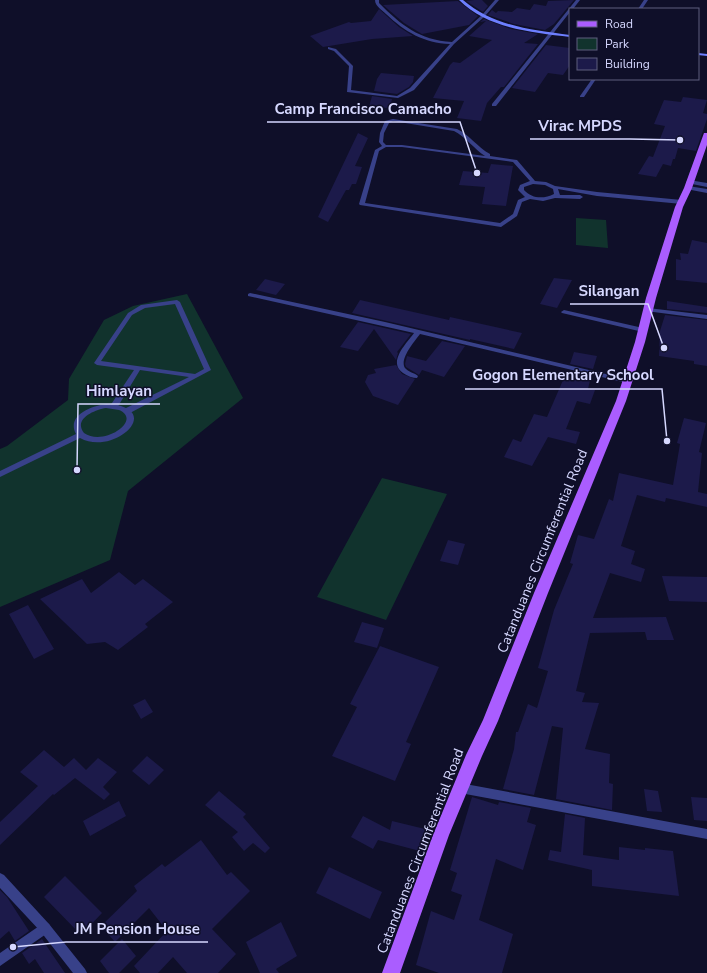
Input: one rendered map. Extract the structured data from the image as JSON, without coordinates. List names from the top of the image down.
{
  "streets": {
    "main road": ["Catanduanes Circumferential Road"]
  },
  "places": [
    "Virac MPDS",
    "Camp Francisco Camacho",
    "Silangan",
    "Gogon Elementary School",
    "Himlayan",
    "JM Pension House"
  ],
  "legend": ["Road", "Park", "Building"]
}
